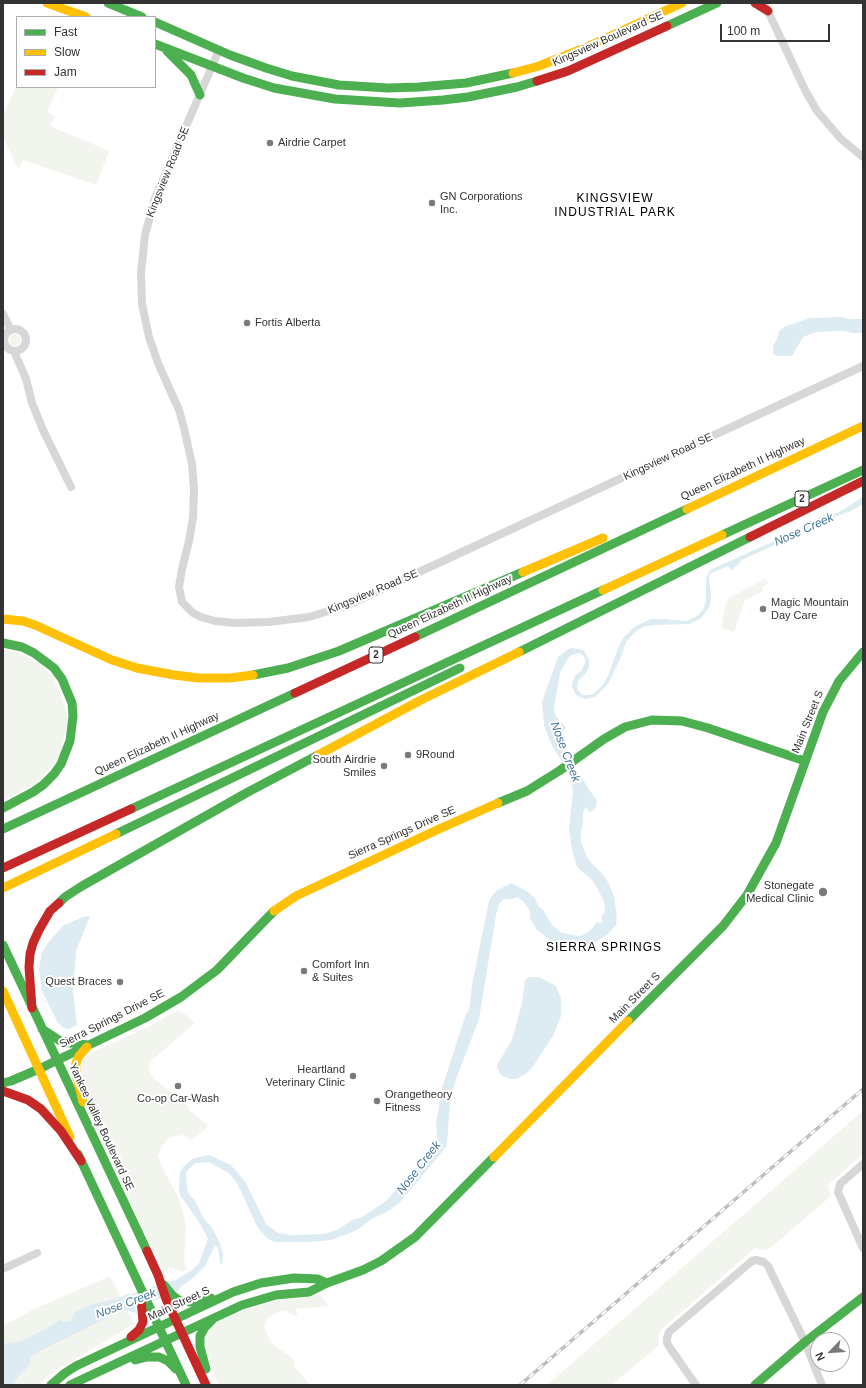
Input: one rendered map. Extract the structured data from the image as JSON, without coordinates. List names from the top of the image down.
{
  "streets": {
    "main road": [
      "Kingsview Boulevard SE",
      "Queen Elizabeth II Highway",
      "2",
      "Main Street S",
      "Sierra Springs Drive SE",
      "Yankee Valley Boulevard SE"
    ],
    "street": ["Kingsview Road SE"]
  },
  "crossings": [
    ["Kingsview Boulevard SE", "Kingsview Road SE"],
    ["Main Street S", "Sierra Springs Drive SE"],
    ["Main Street S", "Yankee Valley Boulevard SE"],
    ["Sierra Springs Drive SE", "Yankee Valley Boulevard SE"]
  ],
  "districts": ["KINGSVIEW INDUSTRIAL PARK", "SIERRA SPRINGS"],
  "water": ["Nose Creek"],
  "places": [
    "Airdrie Carpet",
    "GN Corporations Inc.",
    "Fortis Alberta",
    "Magic Mountain Day Care",
    "9Round",
    "South Airdrie Smiles",
    "Stonegate Medical Clinic",
    "Comfort Inn & Suites",
    "Quest Braces",
    "Heartland Veterinary Clinic",
    "Co-op Car-Wash",
    "Orangetheory Fitness"
  ],
  "legend": ["Fast", "Slow", "Jam"],
  "scale_bar": "100 m",
  "north": "bottom left"
}
